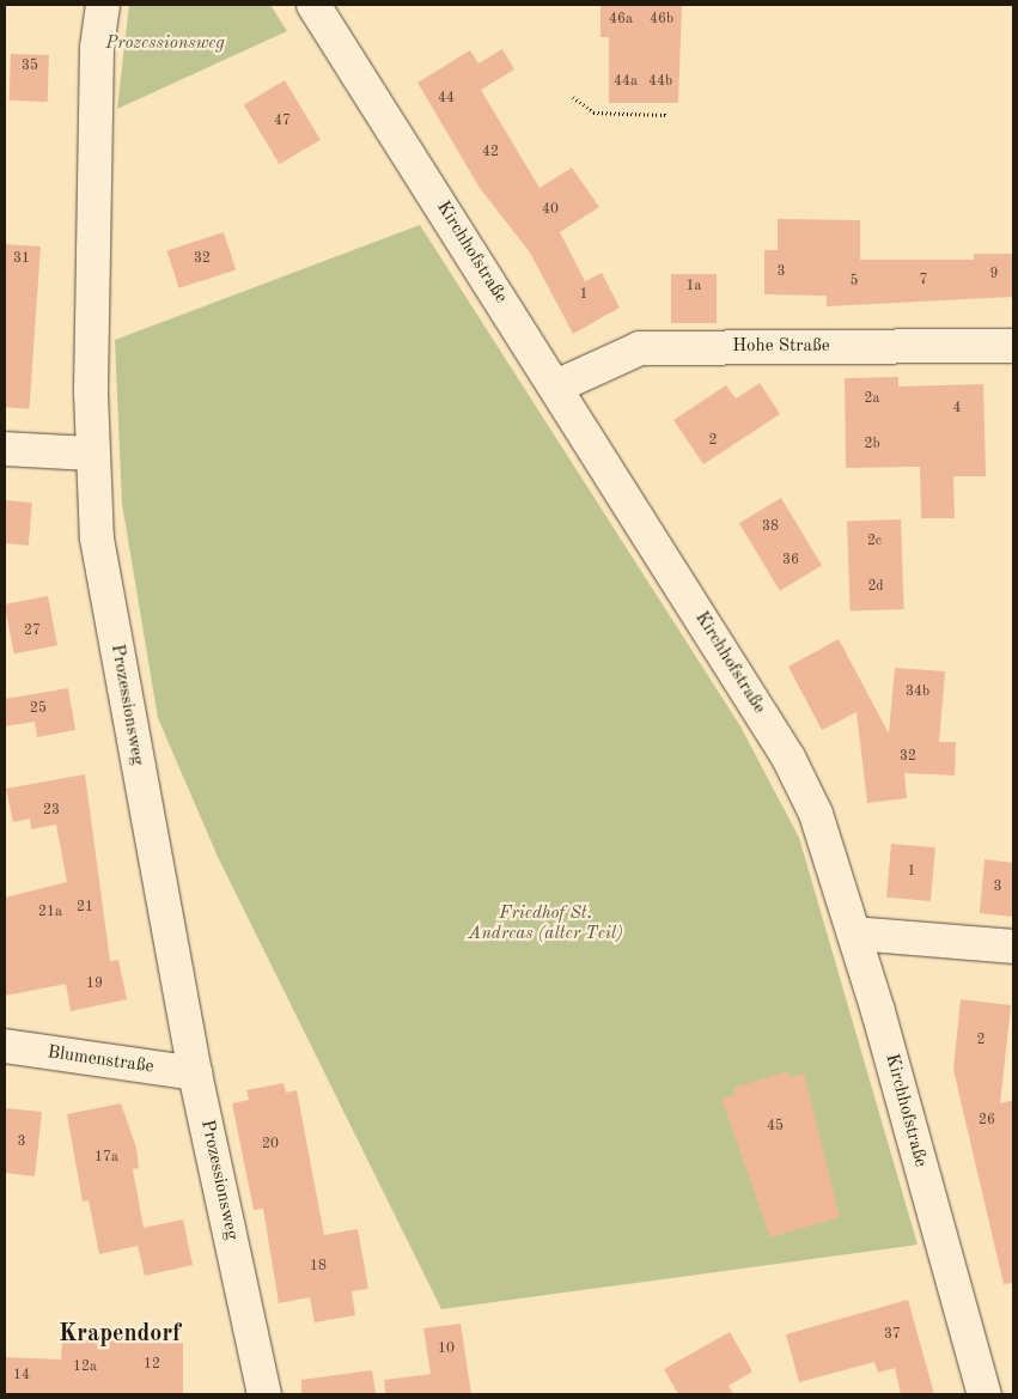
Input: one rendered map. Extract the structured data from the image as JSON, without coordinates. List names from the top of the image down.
{
  "streets": {
    "street": [
      "Kirchhofstraße",
      "Hohe Straße",
      "Prozessionsweg",
      "Blumenstraße"
    ]
  },
  "crossings": [
    ["Kirchhofstraße", "Hohe Straße"],
    ["Prozessionsweg", "Blumenstraße"]
  ],
  "districts": ["Krapendorf"],
  "parks": ["Prozessionsweg", "Friedhof St. Andreas (alter Teil)"],
  "house_numbers": [
    "46a",
    "46b",
    "35",
    "44a",
    "44b",
    "44",
    "47",
    "42",
    "40",
    "31",
    "32",
    "3",
    "9",
    "7",
    "5",
    "1a",
    "1",
    "2a",
    "4",
    "2",
    "2b",
    "38",
    "2c",
    "36",
    "2d",
    "27",
    "34b",
    "25",
    "32",
    "23",
    "1",
    "3",
    "21",
    "21a",
    "19",
    "2",
    "26",
    "45",
    "3",
    "20",
    "17a",
    "18",
    "37",
    "10",
    "12",
    "12a",
    "14"
  ]
}
